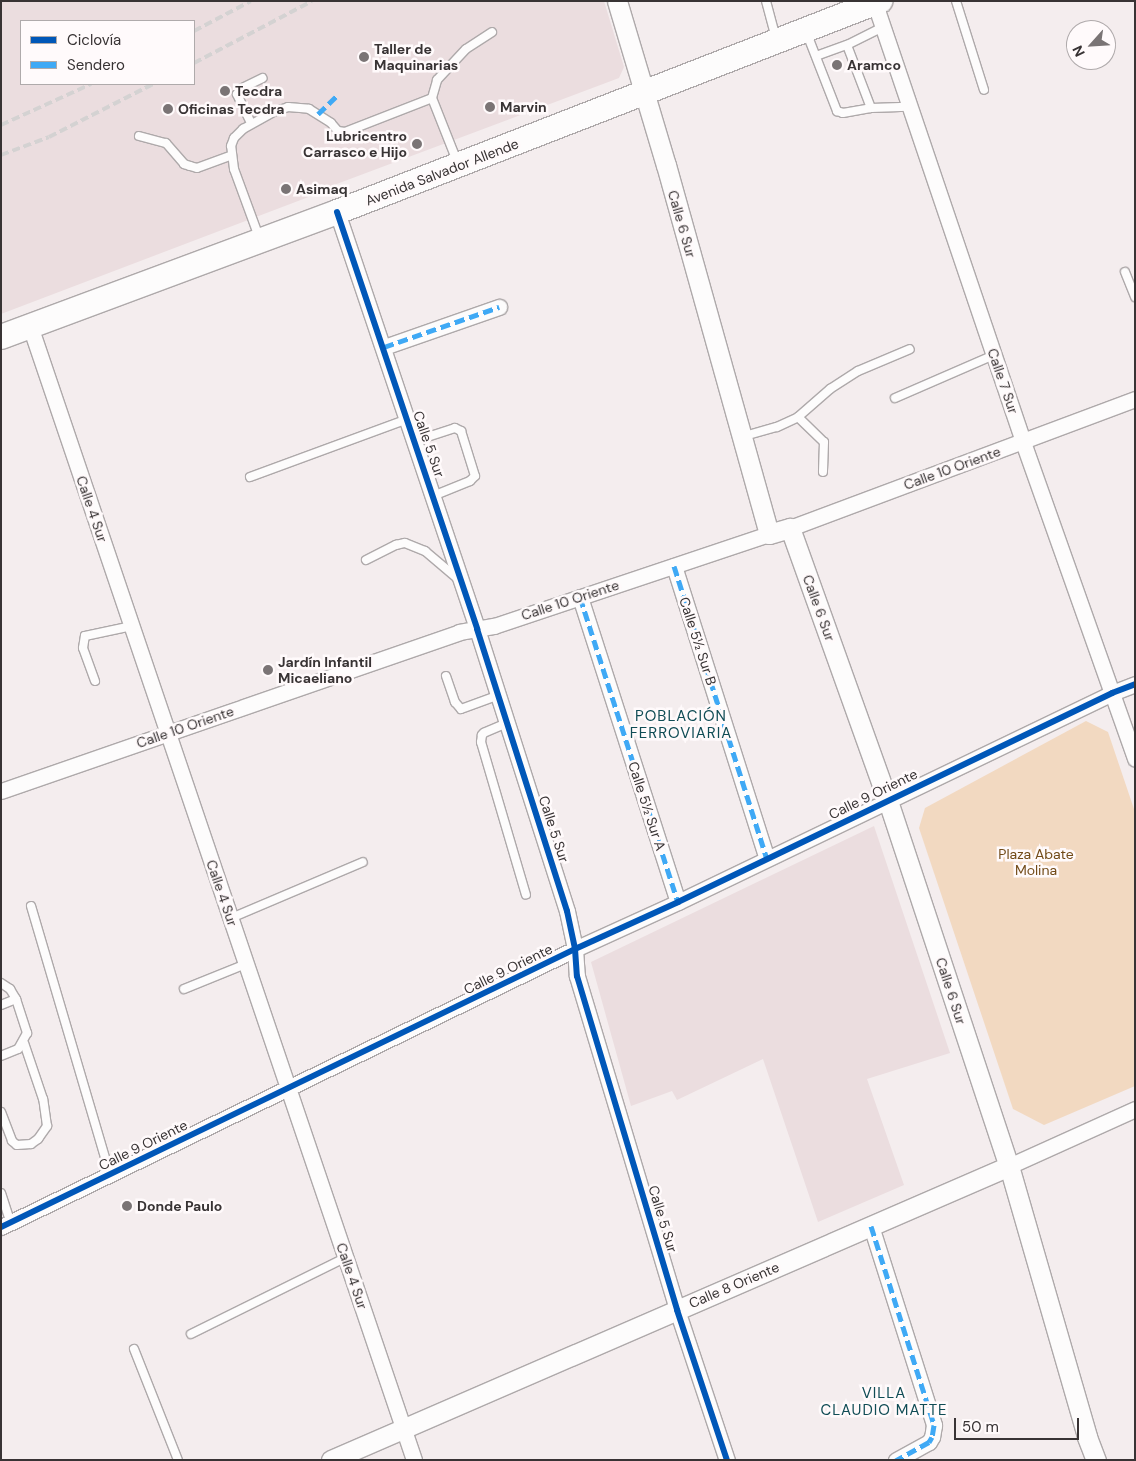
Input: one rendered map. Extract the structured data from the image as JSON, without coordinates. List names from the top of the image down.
{
  "streets": {
    "main road": ["Avenida Salvador Allende"],
    "street": [
      "Calle 6 Sur",
      "Calle 7 Sur",
      "Calle 5 Sur",
      "Calle 10 Oriente",
      "Calle 4 Sur",
      "Calle 5½ Sur B",
      "Calle 9 Oriente",
      "Calle 5½ Sur A",
      "Calle 8 Oriente"
    ]
  },
  "crossings": [
    ["Avenida Salvador Allende", "Calle 6 Sur"],
    ["Avenida Salvador Allende", "Calle 7 Sur"],
    ["Avenida Salvador Allende", "Calle 5 Sur"],
    ["Avenida Salvador Allende", "Calle 4 Sur"],
    ["Calle 6 Sur", "Calle 10 Oriente"],
    ["Calle 6 Sur", "Calle 9 Oriente"],
    ["Calle 6 Sur", "Calle 8 Oriente"],
    ["Calle 7 Sur", "Calle 10 Oriente"],
    ["Calle 7 Sur", "Calle 9 Oriente"],
    ["Calle 5 Sur", "Calle 10 Oriente"],
    ["Calle 5 Sur", "Calle 9 Oriente"],
    ["Calle 5 Sur", "Calle 8 Oriente"],
    ["Calle 10 Oriente", "Calle 4 Sur"],
    ["Calle 10 Oriente", "Calle 5½ Sur B"],
    ["Calle 10 Oriente", "Calle 5½ Sur A"],
    ["Calle 4 Sur", "Calle 9 Oriente"],
    ["Calle 4 Sur", "Calle 8 Oriente"],
    ["Calle 5½ Sur B", "Calle 9 Oriente"],
    ["Calle 9 Oriente", "Calle 5½ Sur A"]
  ],
  "districts": ["POBLACIÓN FERROVIARIA", "VILLA CLAUDIO MATTE"],
  "parks": ["Plaza Abate Molina"],
  "places": [
    "Taller de Maquinarias",
    "Aramco",
    "Tecdra",
    "Marvin",
    "Oficinas Tecdra",
    "Lubricentro Carrasco e Hijo",
    "Asimaq",
    "Jardín Infantil Micaeliano",
    "Donde Paulo"
  ],
  "legend": ["Ciclovía", "Sendero"],
  "scale_bar": "50 m",
  "north": "bottom left"
}
